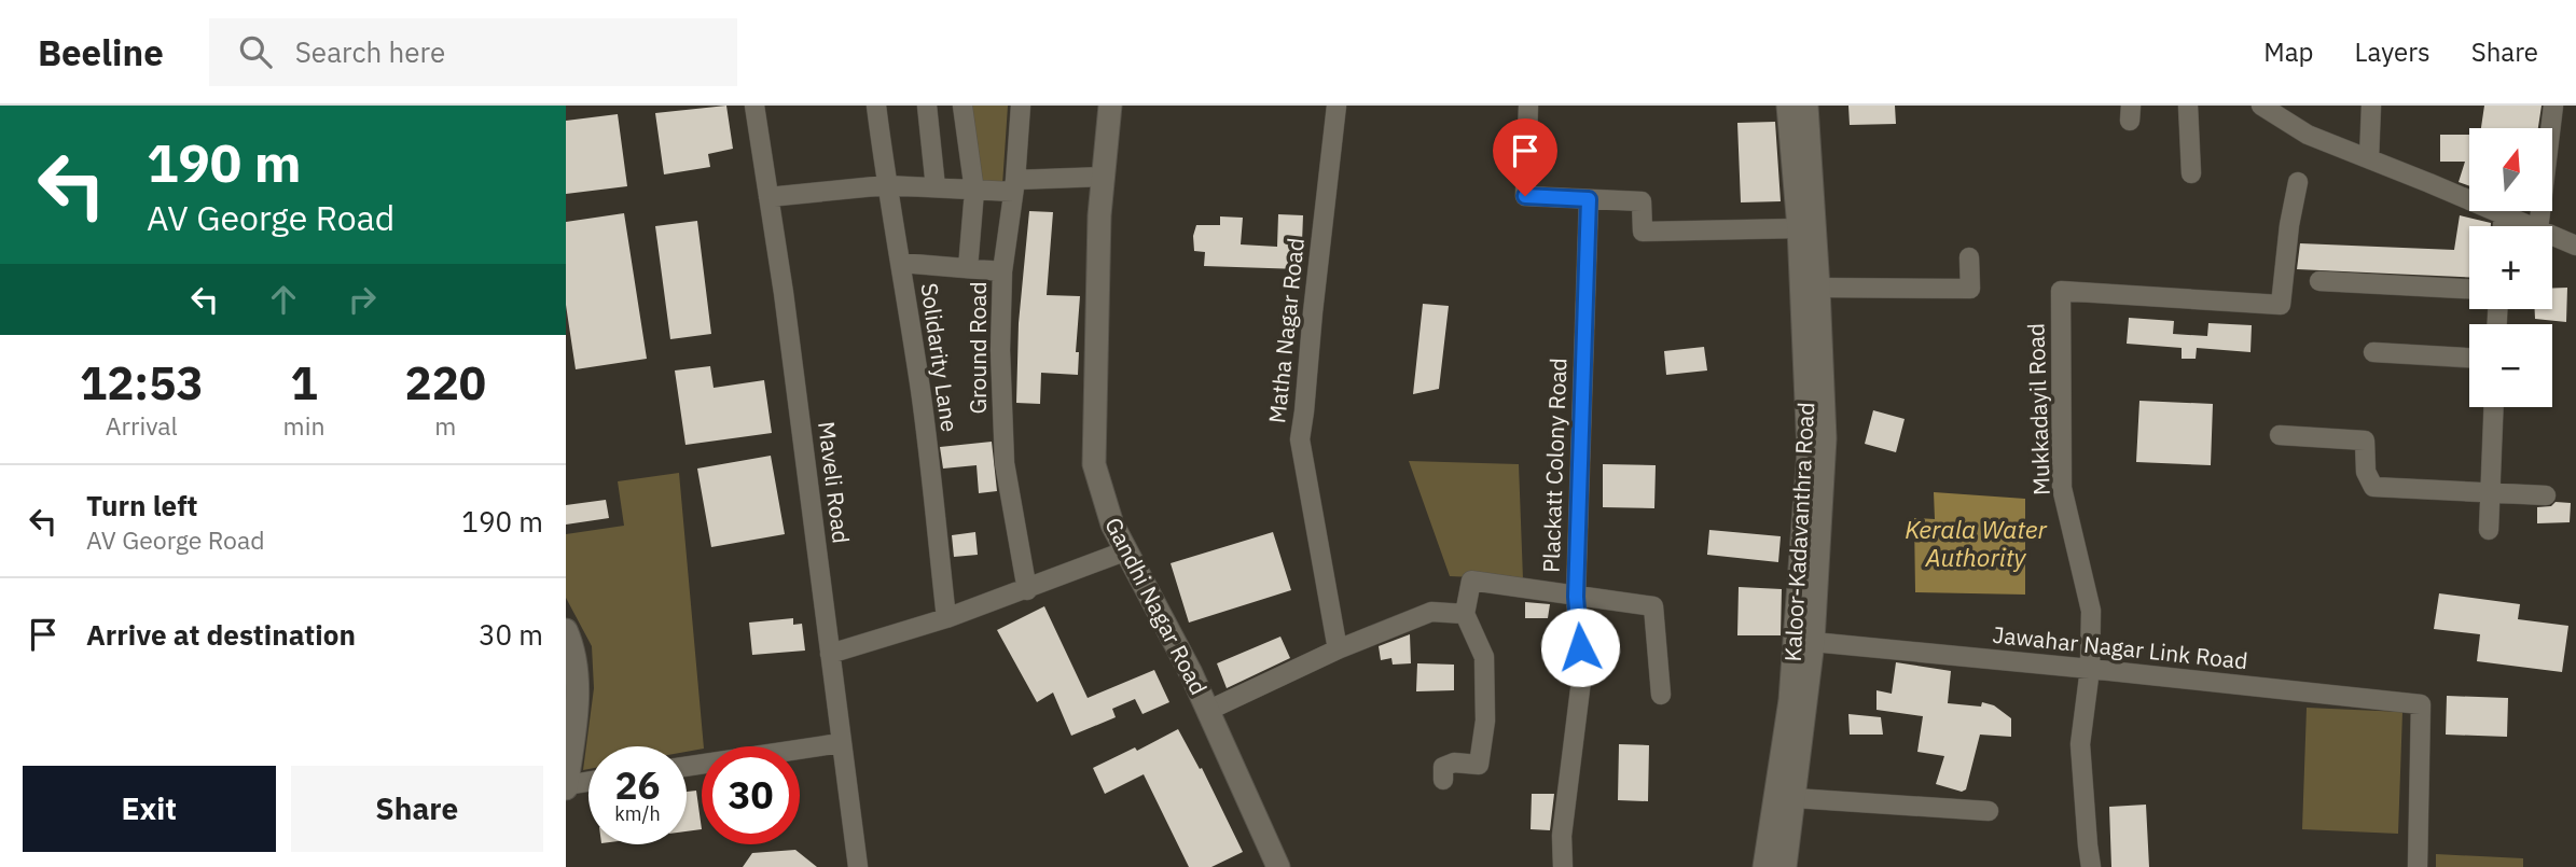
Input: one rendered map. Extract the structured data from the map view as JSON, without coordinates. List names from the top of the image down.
{
  "streets": {
    "main road": ["Kaloor-Kadavanthra Road", "Gandhi Nagar Road"],
    "street": [
      "Matha Nagar Road",
      "Ground Road",
      "Solidarity Lane",
      "Mukkadayil Road",
      "Plackatt Colony Road",
      "Maveli Road",
      "Jawahar Nagar Link Road"
    ]
  },
  "crossings": [
    ["Mukkadayil Road", "Jawahar Nagar Link Road"],
    ["Kaloor-Kadavanthra Road", "Jawahar Nagar Link Road"]
  ],
  "water": ["Kerala Water Authority"],
  "north": "top",
  "page": {
    "header": "Beeline",
    "search": "Search here",
    "nav": ["Map", "Layers", "Share"],
    "turn": ["190 m", "AV George Road"],
    "map_buttons": ["+", "−"],
    "eta": [
      "12:53",
      "Arrival",
      "1",
      "min",
      "220",
      "m"
    ],
    "list": [
      {
        "name": "Turn left",
        "note": "AV George Road",
        "value": "190 m"
      },
      {
        "name": "Arrive at destination",
        "value": "30 m"
      }
    ],
    "speed": "26 km/h",
    "limit": "30",
    "buttons": ["Exit", "Share"]
  }
}
